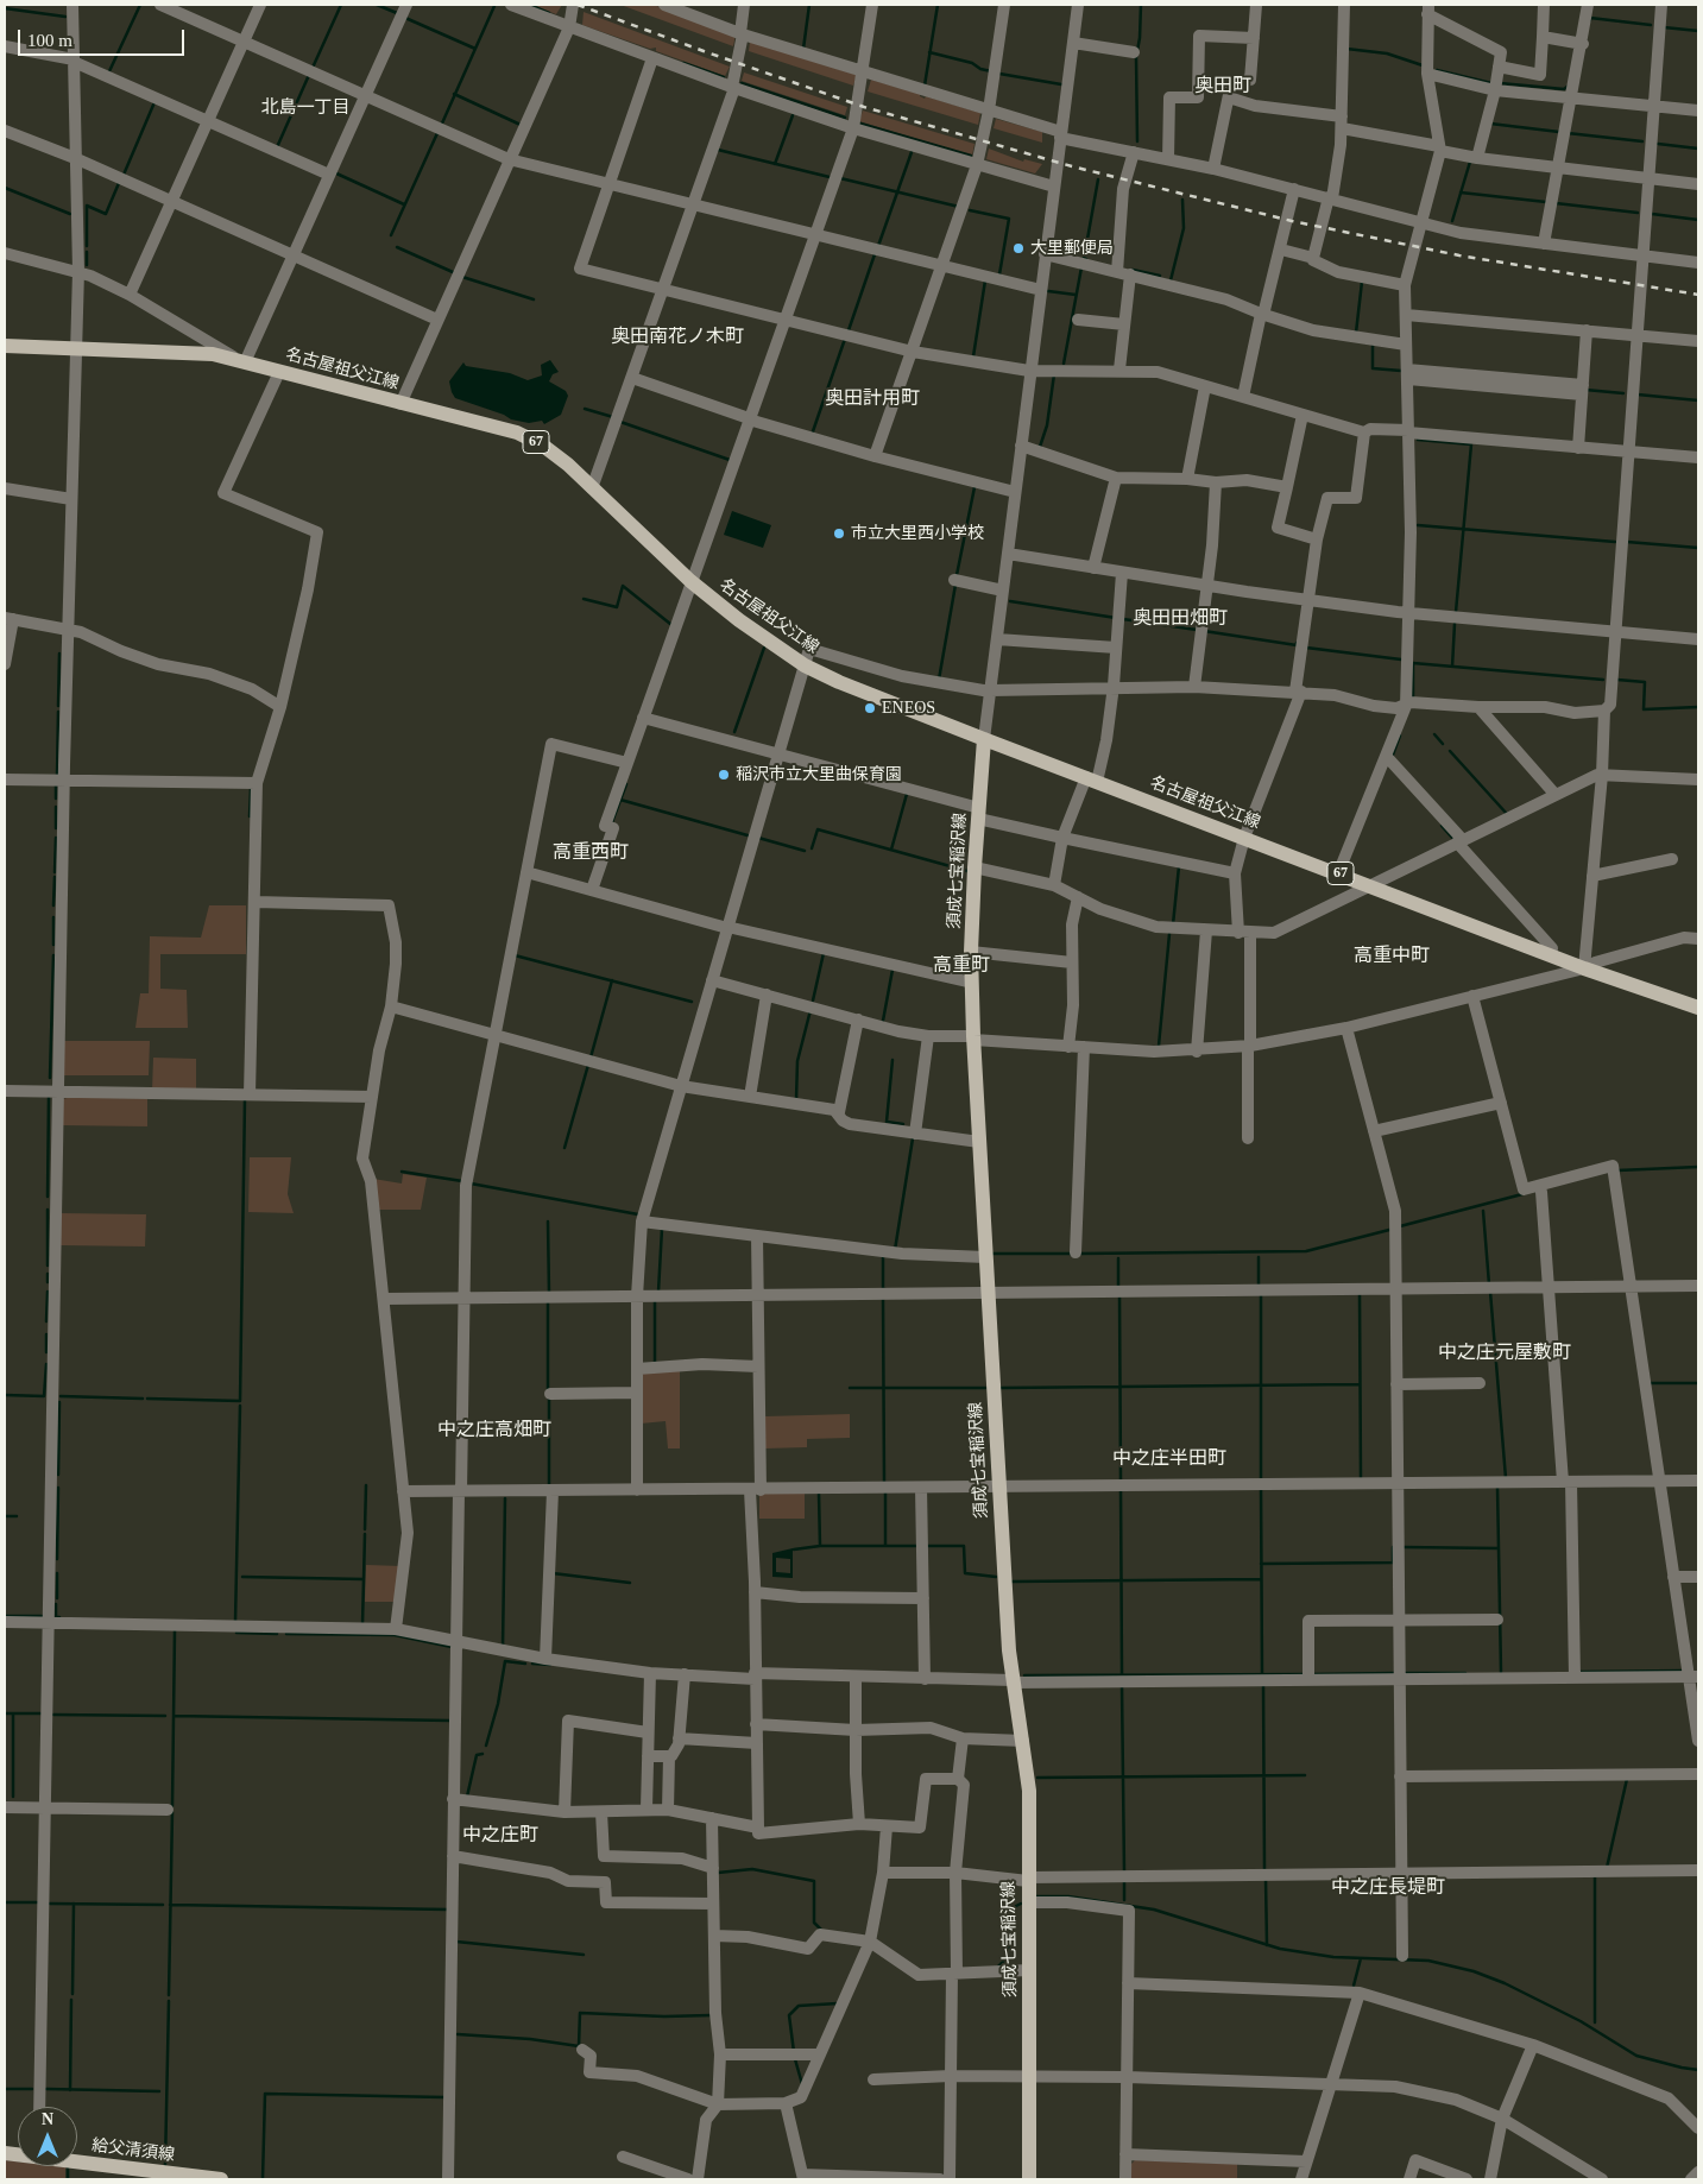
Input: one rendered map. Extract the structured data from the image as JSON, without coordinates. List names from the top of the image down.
{
  "streets": {
    "main road": [
      "名古屋祖父江線",
      "67",
      "須成七宝稲沢線",
      "給父清須線"
    ]
  },
  "crossings": [
    ["名古屋祖父江線", "須成七宝稲沢線"]
  ],
  "districts": [
    "奥田町",
    "北島一丁目",
    "奥田南花ノ木町",
    "奥田計用町",
    "奥田田畑町",
    "高重西町",
    "高重中町",
    "高重町",
    "中之庄元屋敷町",
    "中之庄高畑町",
    "中之庄半田町",
    "中之庄町",
    "中之庄長堤町"
  ],
  "places": [
    "大里郵便局",
    "市立大里西小学校",
    "ENEOS",
    "稲沢市立大里曲保育園"
  ],
  "scale_bar": "100 m",
  "north": "top"
}
